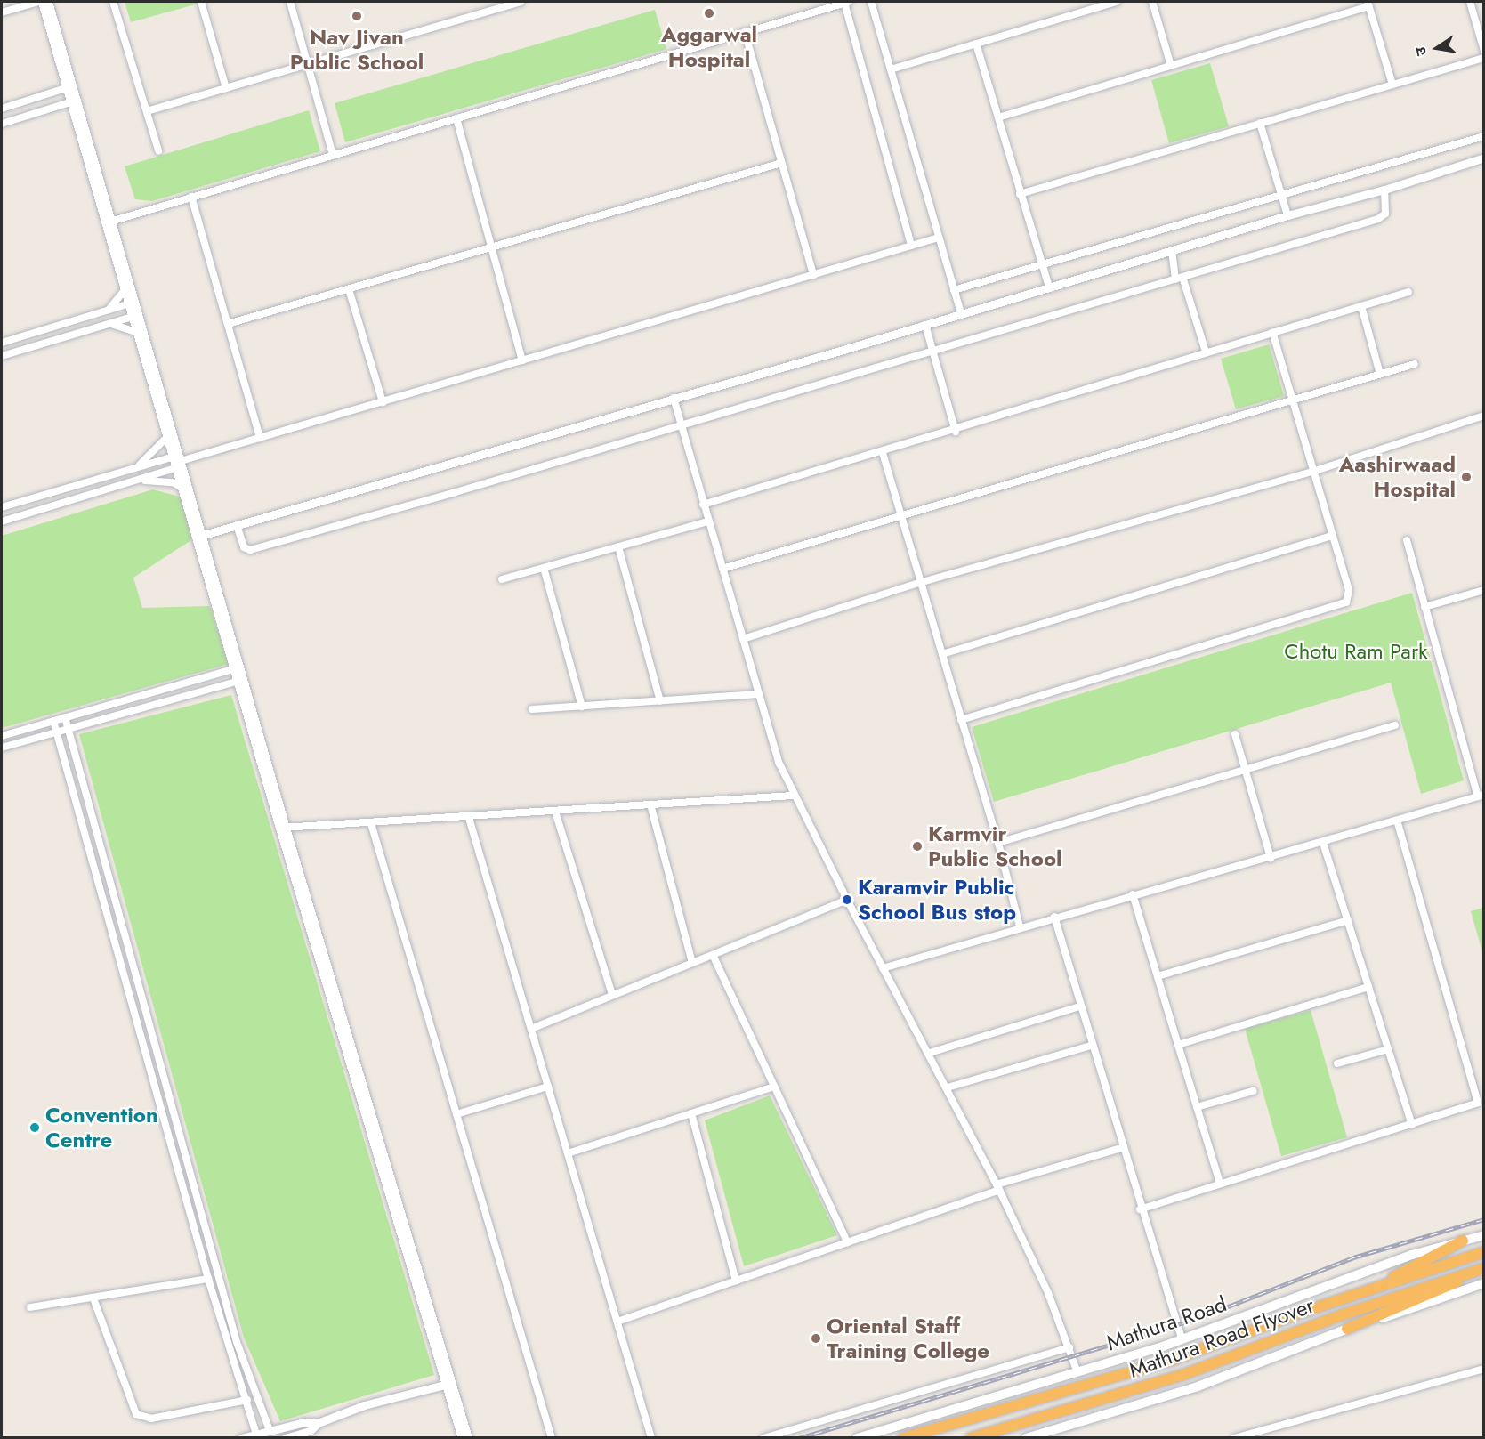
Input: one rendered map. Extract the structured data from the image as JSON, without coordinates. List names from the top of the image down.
{
  "streets": {
    "highway": ["Mathura Road Flyover"],
    "main road": ["Mathura Road"]
  },
  "parks": ["Chotu Ram Park"],
  "places": [
    "Aggarwal Hospital",
    "Nav Jivan Public School",
    "Aashirwaad Hospital",
    "Karmvir Public School",
    "Karamvir Public School Bus stop",
    "Convention Centre",
    "Oriental Staff Training College"
  ],
  "north": "left"
}
